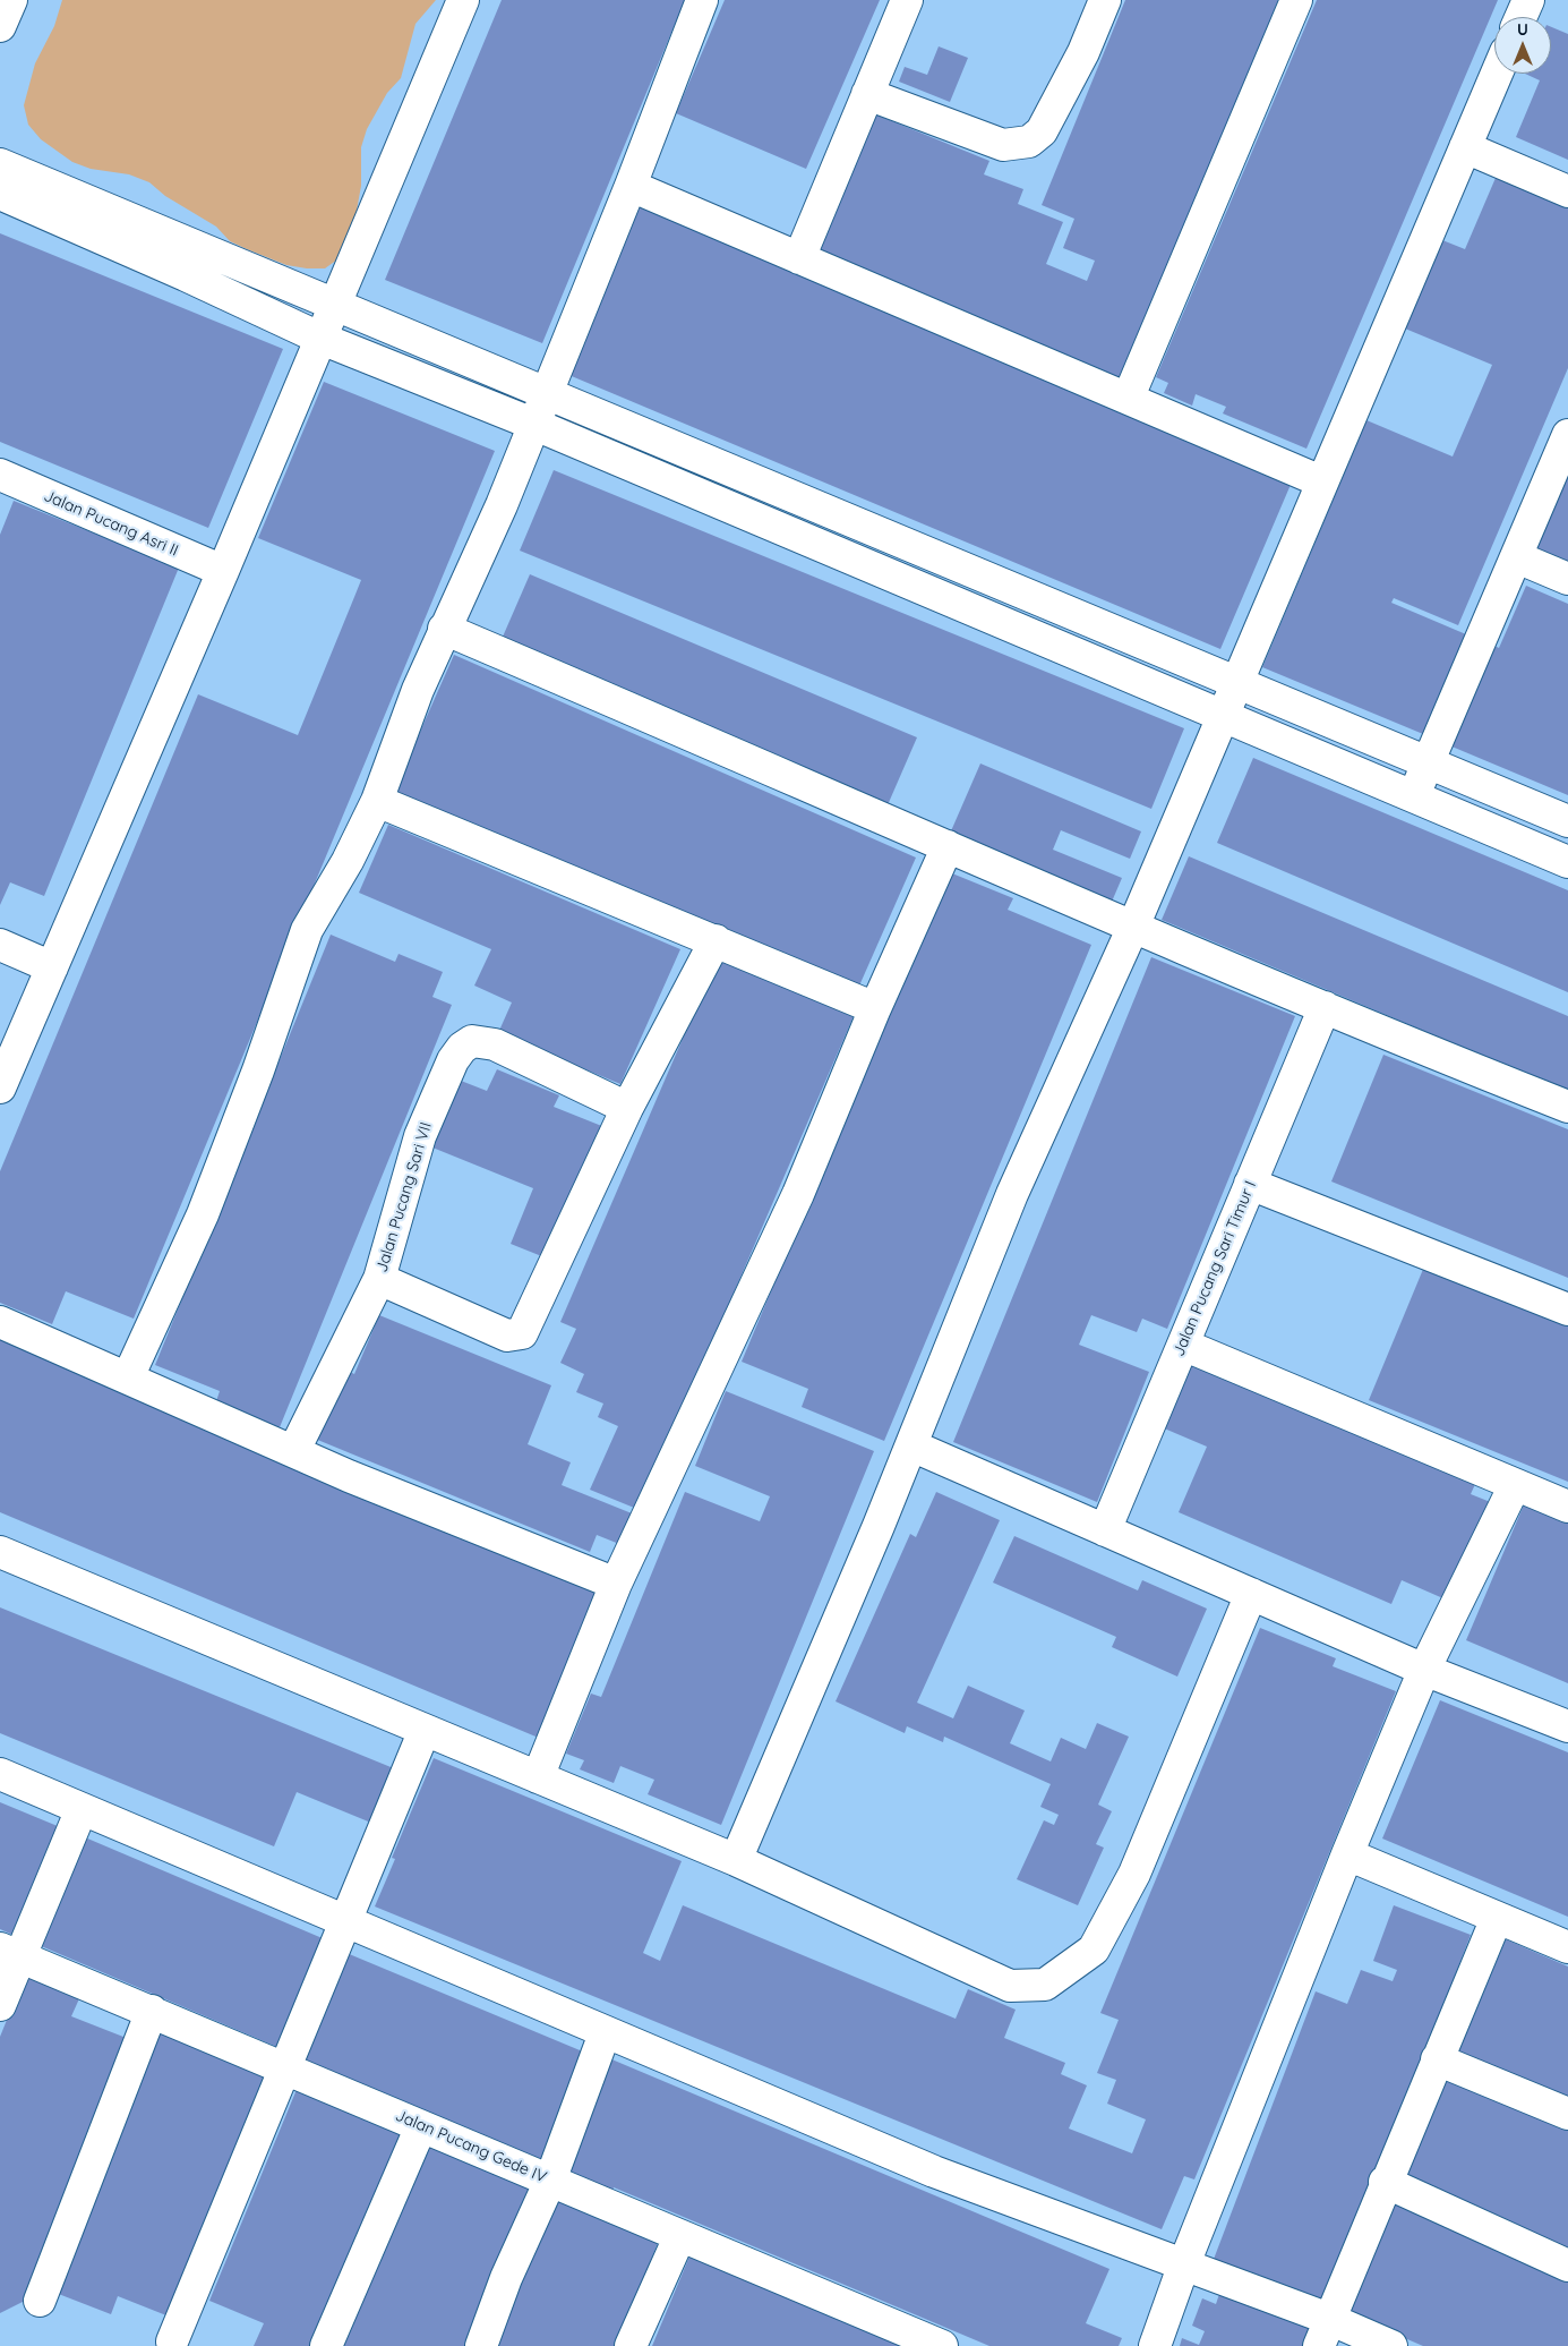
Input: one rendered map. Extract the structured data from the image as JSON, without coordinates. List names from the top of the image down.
{
  "streets": {
    "street": [
      "Jalan Pucang Asri II",
      "Jalan Pucang Sari VII",
      "Jalan Pucang Sari Timur I",
      "Jalan Pucang Gede IV"
    ]
  },
  "north": "top"
}
